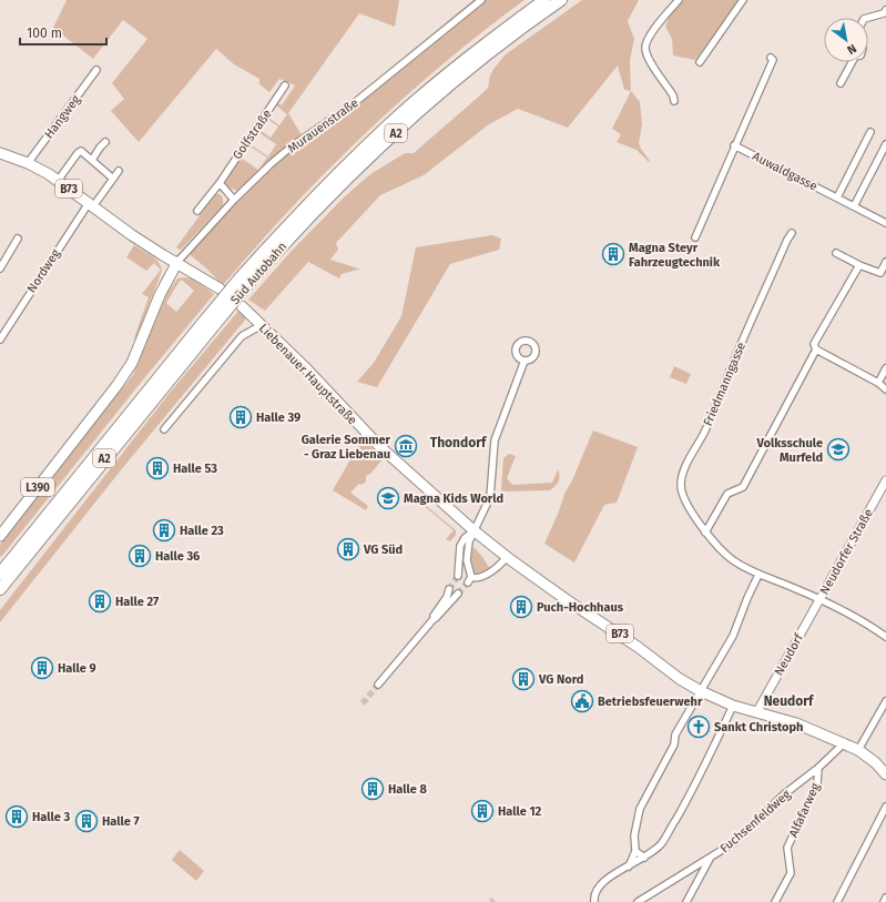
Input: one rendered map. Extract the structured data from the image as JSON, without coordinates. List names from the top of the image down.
{
  "streets": {
    "highway": ["A2", "Süd Autobahn"],
    "main road": ["B73", "Liebenauer Hauptstraße", "L390"],
    "street": [
      "Hangweg",
      "Murauenstraße",
      "Golfstraße",
      "Auwaldgasse",
      "Nordweg",
      "Friedmanngasse",
      "Neudorfer Straße",
      "Neudorf",
      "Alfafarweg",
      "Fuchsenfeldweg"
    ]
  },
  "crossings": [
    ["Hangweg", "B73"],
    ["Murauenstraße", "B73"],
    ["Murauenstraße", "L390"],
    ["B73", "Nordweg"],
    ["B73", "L390"],
    ["Liebenauer Hauptstraße", "Neudorf"],
    ["Liebenauer Hauptstraße", "Fuchsenfeldweg"],
    ["Neudorfer Straße", "Neudorf"],
    ["Alfafarweg", "Fuchsenfeldweg"]
  ],
  "districts": ["Thondorf", "Neudorf"],
  "places": {
    "building": [
      "Magna Steyr Fahrzeugtechnik",
      "Halle 39",
      "Halle 53",
      "Halle 23",
      "VG Süd",
      "Halle 36",
      "Halle 27",
      "Puch-Hochhaus",
      "Halle 9",
      "VG Nord",
      "Halle 8",
      "Halle 12",
      "Halle 3",
      "Halle 7"
    ],
    "museum": ["Galerie Sommer - Graz Liebenau"],
    "school or university": ["Volksschule Murfeld", "Magna Kids World"],
    "public building": ["Betriebsfeuerwehr"],
    "church": ["Sankt Christoph"]
  },
  "scale_bar": "100 m",
  "north": "bottom right"
}
